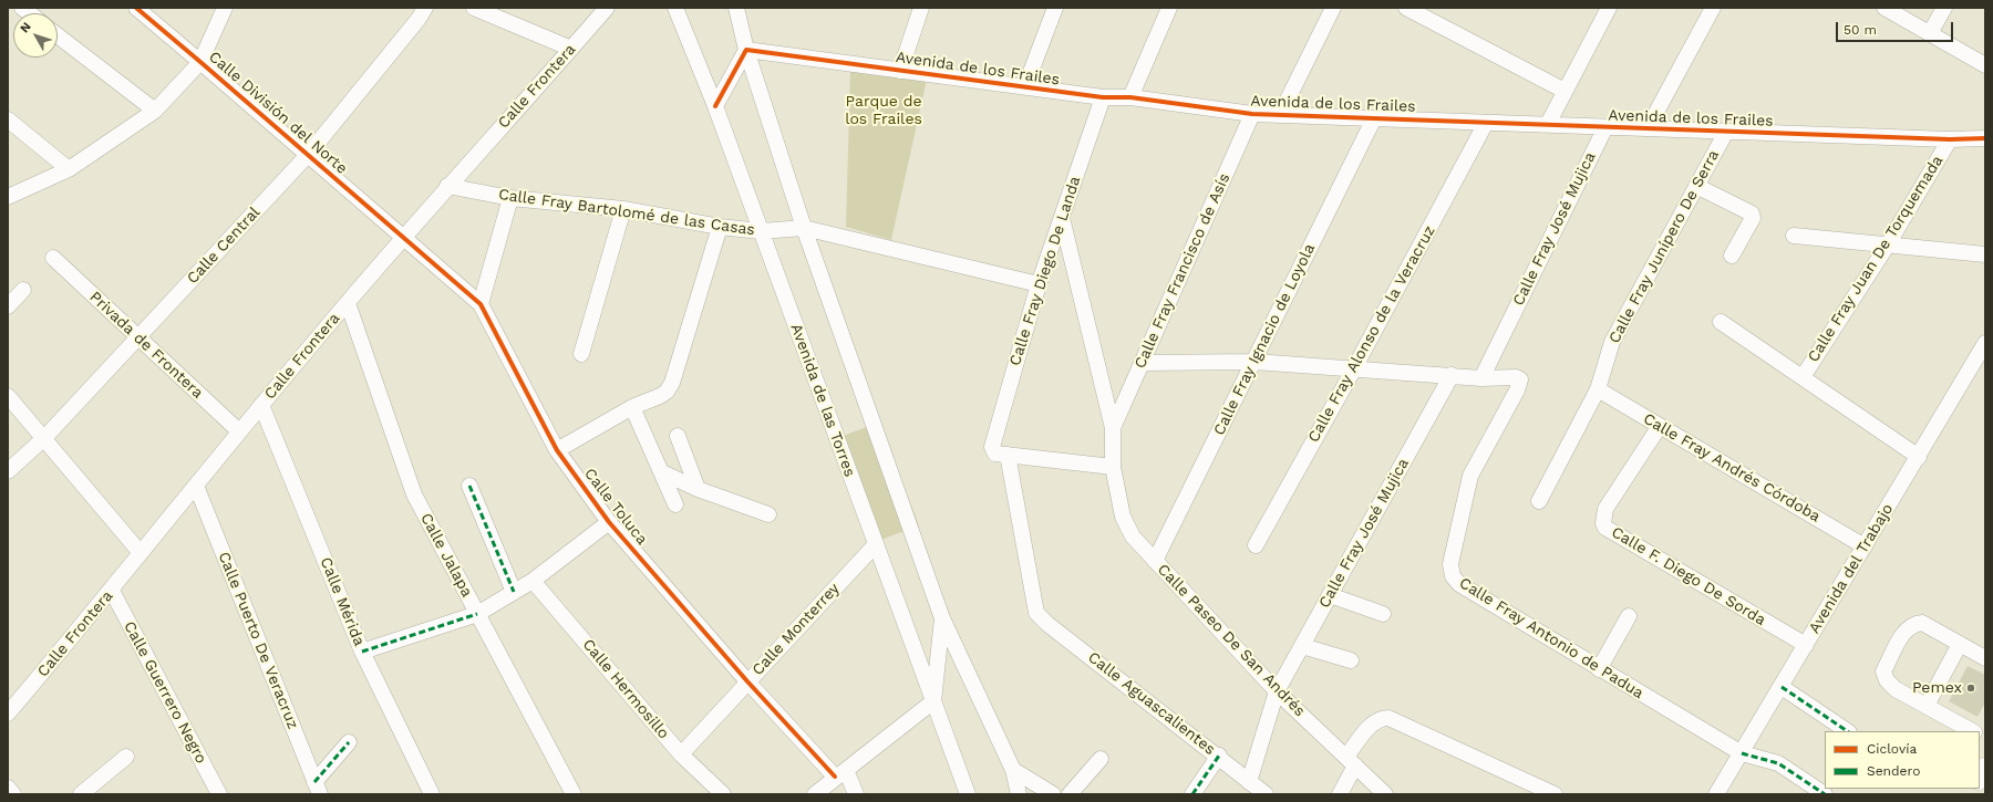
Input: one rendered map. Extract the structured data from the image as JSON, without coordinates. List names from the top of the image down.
{
  "streets": {
    "street": [
      "Avenida de los Frailes",
      "Calle Frontera",
      "Calle División del Norte",
      "Calle Fray Bartolomé de las Casas",
      "Calle Fray José Mujica",
      "Calle Central",
      "Calle Fray Junípero De Serra",
      "Calle Fray Juan De Torquemada",
      "Calle Fray Diego De Landa",
      "Calle Fray Francisco de Asís",
      "Calle Fray Alonso de la Veracruz",
      "Calle Fray Ignacio de Loyola",
      "Privada de Frontera",
      "Avenida de las Torres",
      "Calle Fray Andrés Córdoba",
      "Calle Toluca",
      "Calle Jalapa",
      "Avenida del Trabajo",
      "Calle F. Diego De Sorda",
      "Calle Mérida",
      "Calle Monterrey",
      "Calle Fray Antonio de Padua",
      "Calle Puerto De Veracruz",
      "Calle Paseo De San Andrés",
      "Calle Hermosillo",
      "Calle Guerrero Negro",
      "Calle Aguascalientes"
    ]
  },
  "crossings": [
    ["Avenida de los Frailes", "Calle Fray José Mujica"],
    ["Avenida de los Frailes", "Calle Fray Junípero De Serra"],
    ["Avenida de los Frailes", "Calle Fray Juan De Torquemada"],
    ["Avenida de los Frailes", "Calle Fray Diego De Landa"],
    ["Avenida de los Frailes", "Calle Fray Francisco de Asís"],
    ["Avenida de los Frailes", "Calle Fray Alonso de la Veracruz"],
    ["Avenida de los Frailes", "Calle Fray Ignacio de Loyola"],
    ["Calle Frontera", "Calle División del Norte"],
    ["Calle Frontera", "Calle Fray Bartolomé de las Casas"],
    ["Calle Frontera", "Privada de Frontera"],
    ["Calle Frontera", "Calle Toluca"],
    ["Calle Frontera", "Calle Jalapa"],
    ["Calle Frontera", "Calle Mérida"],
    ["Calle Frontera", "Calle Puerto De Veracruz"],
    ["Calle Frontera", "Calle Guerrero Negro"],
    ["Calle División del Norte", "Calle Central"],
    ["Calle División del Norte", "Calle Toluca"],
    ["Calle Fray Bartolomé de las Casas", "Calle Fray Diego De Landa"],
    ["Calle Fray Bartolomé de las Casas", "Avenida de las Torres"],
    ["Calle Fray José Mujica", "Calle Fray Antonio de Padua"],
    ["Calle Fray José Mujica", "Calle Paseo De San Andrés"],
    ["Calle Fray José Mujica", "Calle Aguascalientes"],
    ["Calle Central", "Privada de Frontera"],
    ["Calle Fray Junípero De Serra", "Calle Fray Andrés Córdoba"],
    ["Calle Fray Diego De Landa", "Calle Aguascalientes"],
    ["Calle Fray Francisco de Asís", "Calle Paseo De San Andrés"],
    ["Calle Fray Ignacio de Loyola", "Calle Paseo De San Andrés"],
    ["Avenida de las Torres", "Calle Monterrey"],
    ["Calle Fray Andrés Córdoba", "Avenida del Trabajo"],
    ["Calle Fray Andrés Córdoba", "Calle F. Diego De Sorda"],
    ["Calle Toluca", "Calle Monterrey"],
    ["Avenida del Trabajo", "Calle F. Diego De Sorda"],
    ["Avenida del Trabajo", "Calle Fray Antonio de Padua"],
    ["Calle Monterrey", "Calle Hermosillo"]
  ],
  "parks": ["Parque de los Frailes"],
  "places": ["Pemex"],
  "legend": ["Ciclovía", "Sendero"],
  "scale_bar": "50 m",
  "north": "top left"
}
